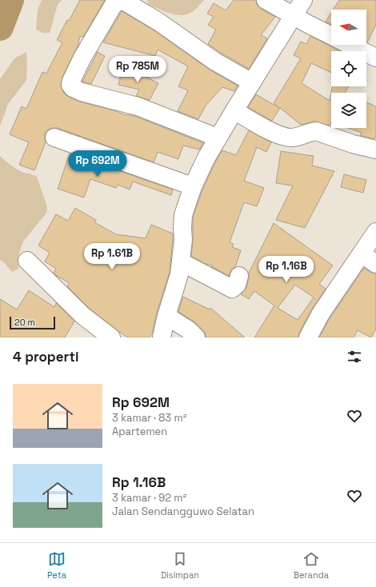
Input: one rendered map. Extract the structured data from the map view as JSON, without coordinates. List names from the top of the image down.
{
  "scale_bar": "20 m",
  "north": "left",
  "page": {
    "price": [
      "Rp 785M",
      "Rp 692M",
      "Rp 1.61B",
      "Rp 1.16B"
    ],
    "scale": "20 m",
    "heading": "4 properti",
    "list": [
      {
        "name": "Rp 692M",
        "note": "3 kamar · 83 m² · Apartemen"
      },
      {
        "name": "Rp 1.16B",
        "note": "3 kamar · 92 m² · Jalan Sendangguwo Selatan"
      }
    ],
    "tabs": ["Peta", "Disimpan", "Beranda"]
  }
}
